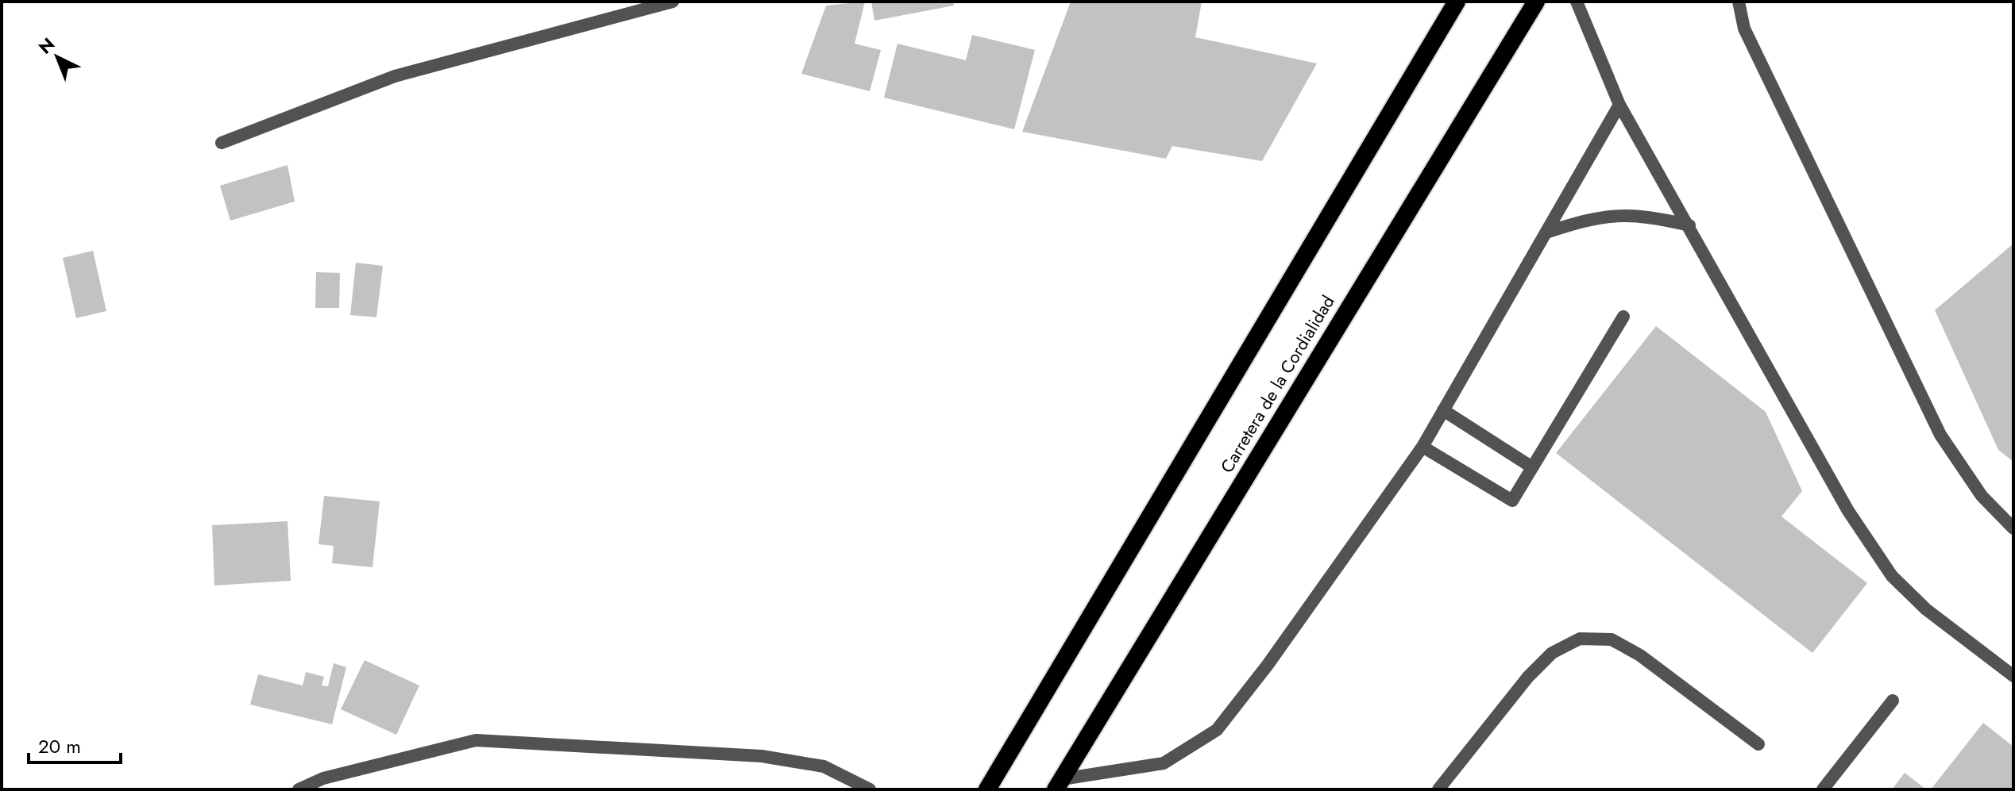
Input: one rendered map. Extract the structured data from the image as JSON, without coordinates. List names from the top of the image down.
{
  "streets": {
    "highway": ["Carretera de la Cordialidad"]
  },
  "scale_bar": "20 m",
  "north": "top left"
}
